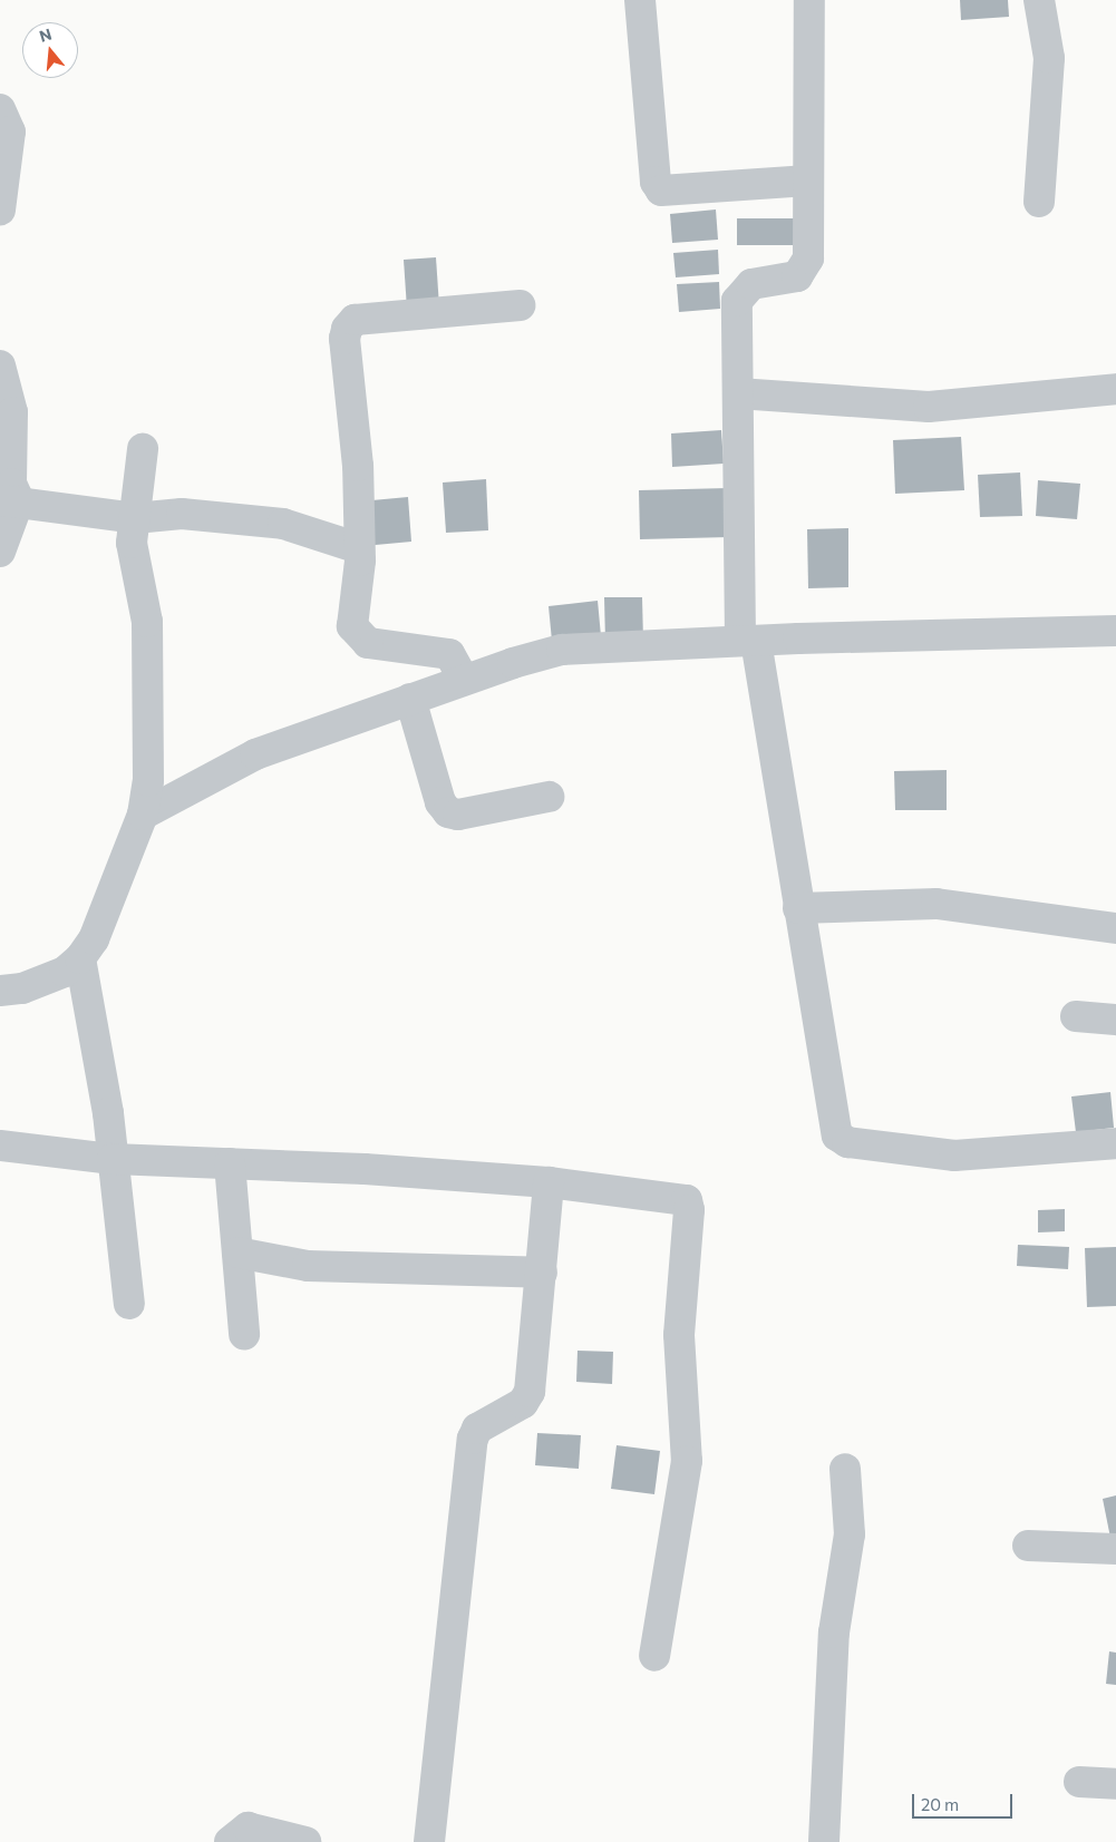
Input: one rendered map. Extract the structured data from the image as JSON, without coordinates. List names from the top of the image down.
{
  "scale_bar": "20 m",
  "north": "top"
}
